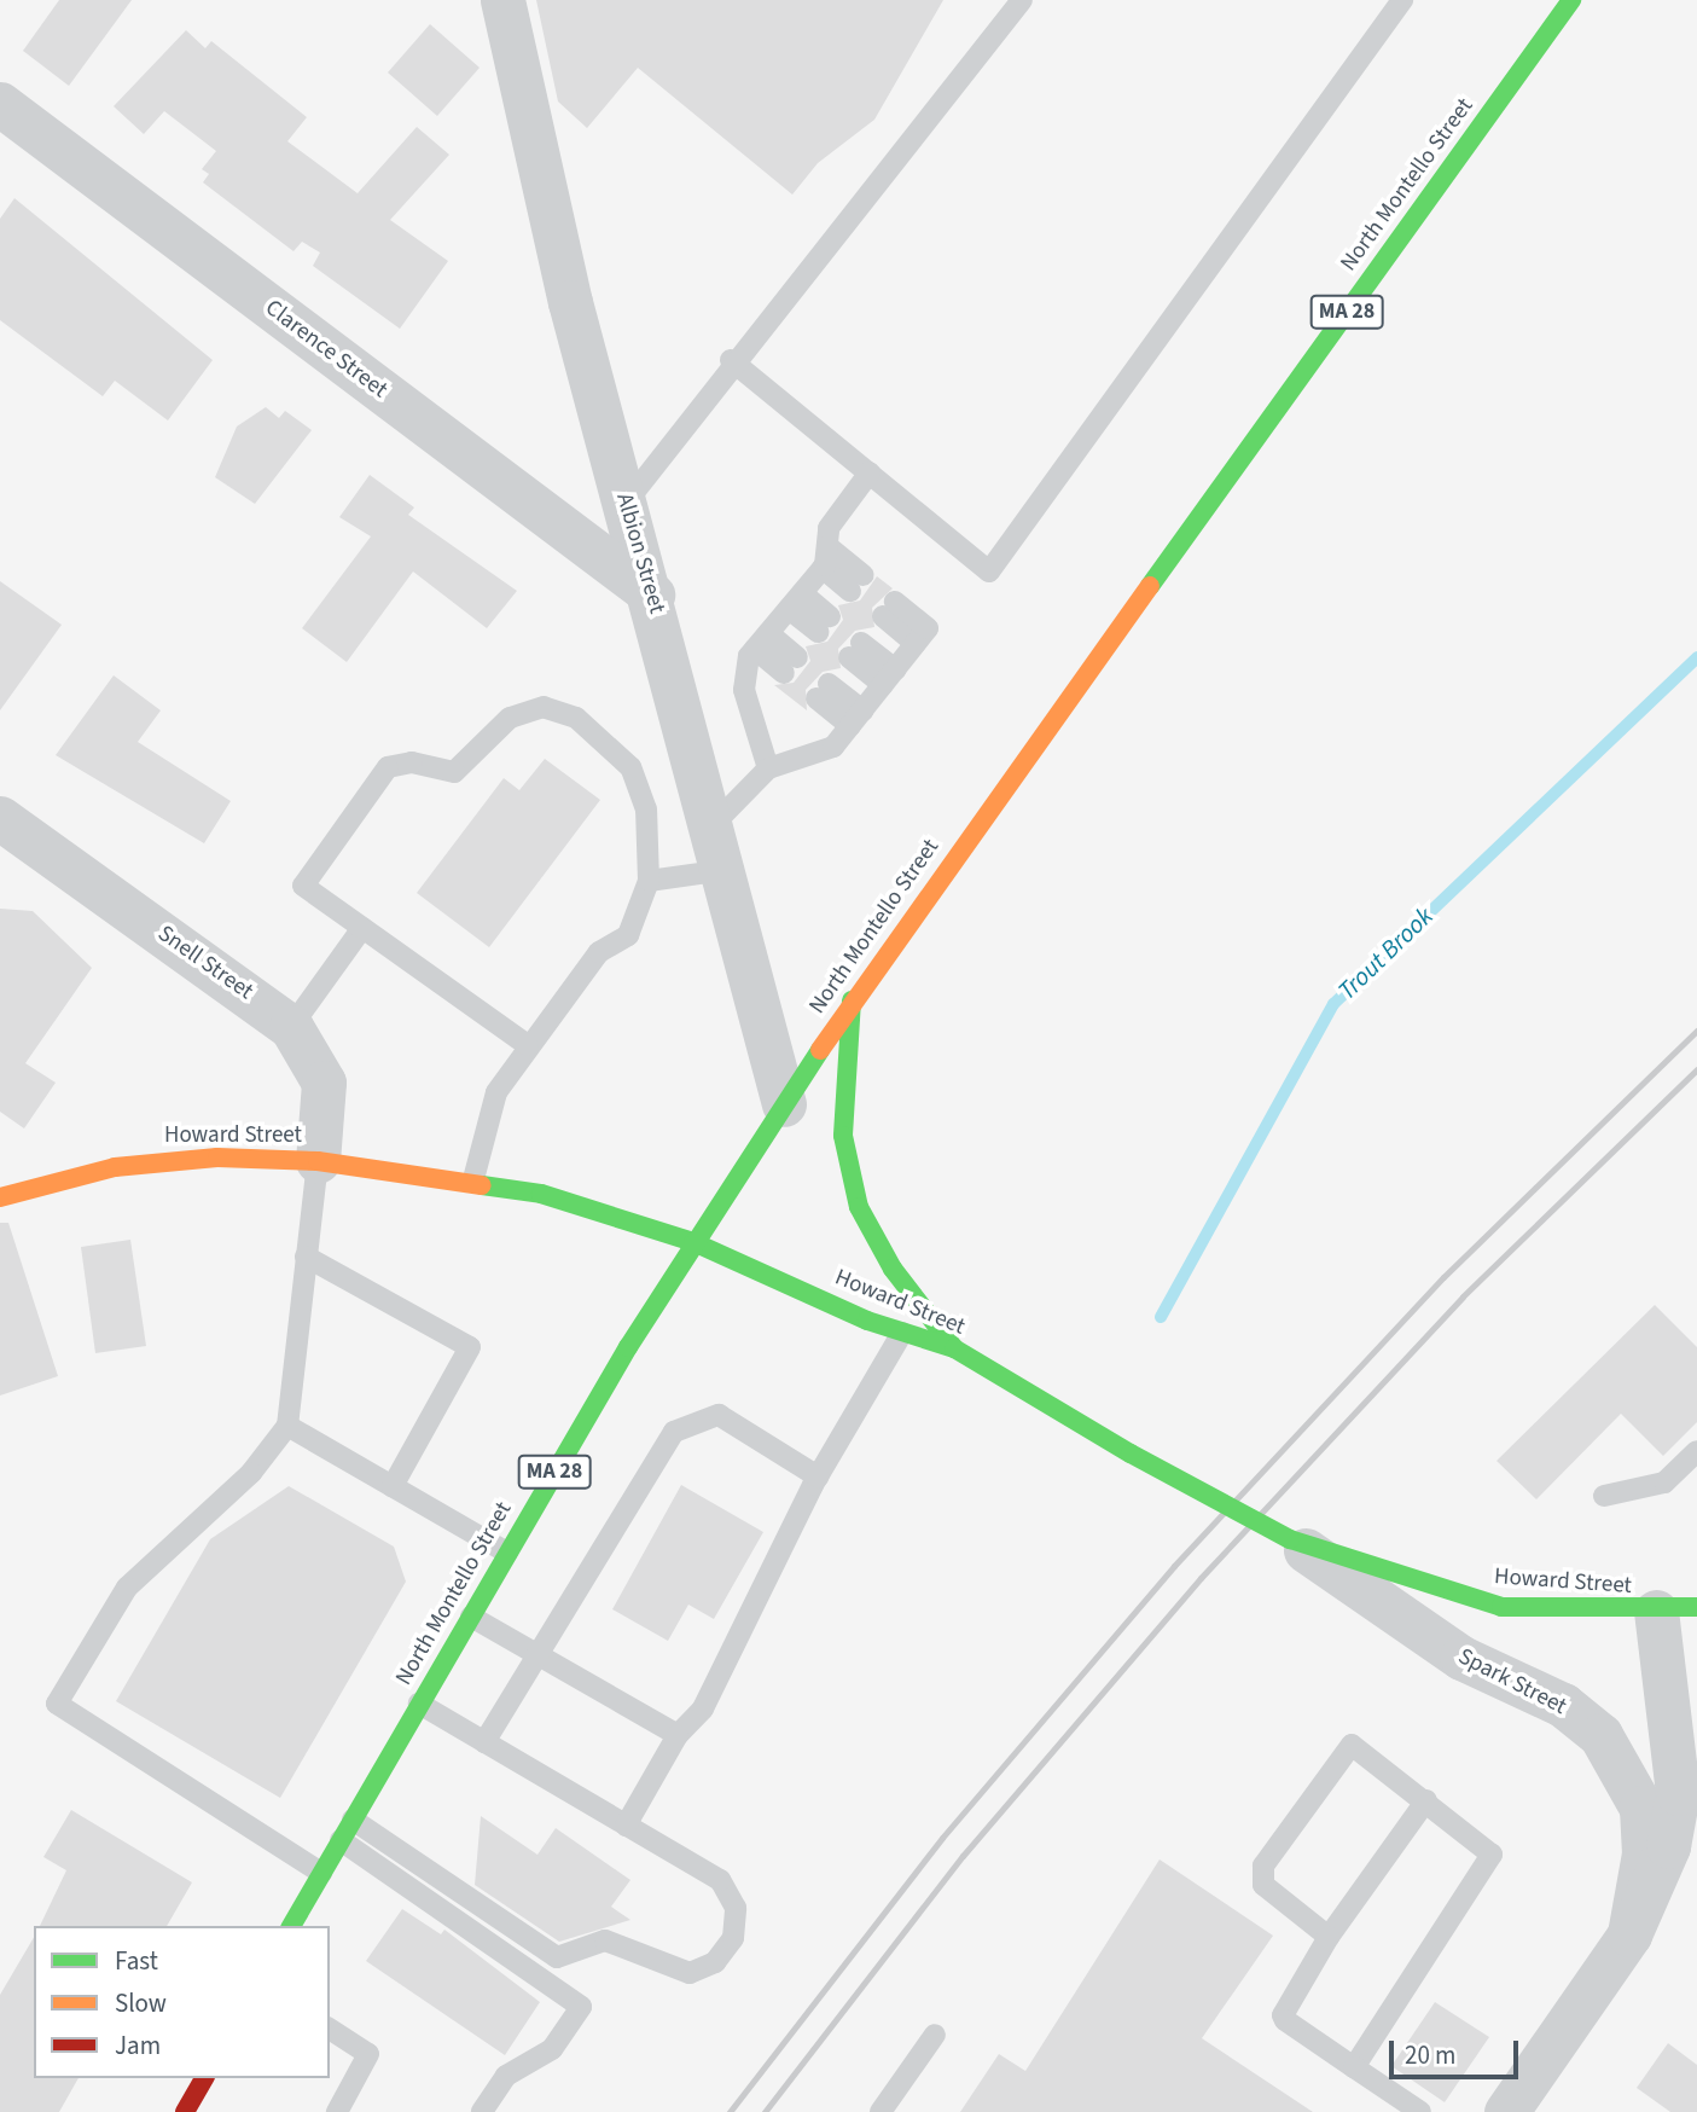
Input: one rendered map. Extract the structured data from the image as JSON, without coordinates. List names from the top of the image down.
{
  "streets": {
    "main road": ["North Montello Street", "MA 28", "Howard Street"],
    "street": [
      "Clarence Street",
      "Albion Street",
      "Snell Street",
      "Spark Street"
    ]
  },
  "crossings": [
    ["North Montello Street", "Albion Street"],
    ["North Montello Street", "Howard Street"],
    ["Clarence Street", "Albion Street"],
    ["Snell Street", "Howard Street"],
    ["Howard Street", "Spark Street"]
  ],
  "water": ["Trout Brook"],
  "legend": ["Fast", "Slow", "Jam"],
  "scale_bar": "20 m"
}
